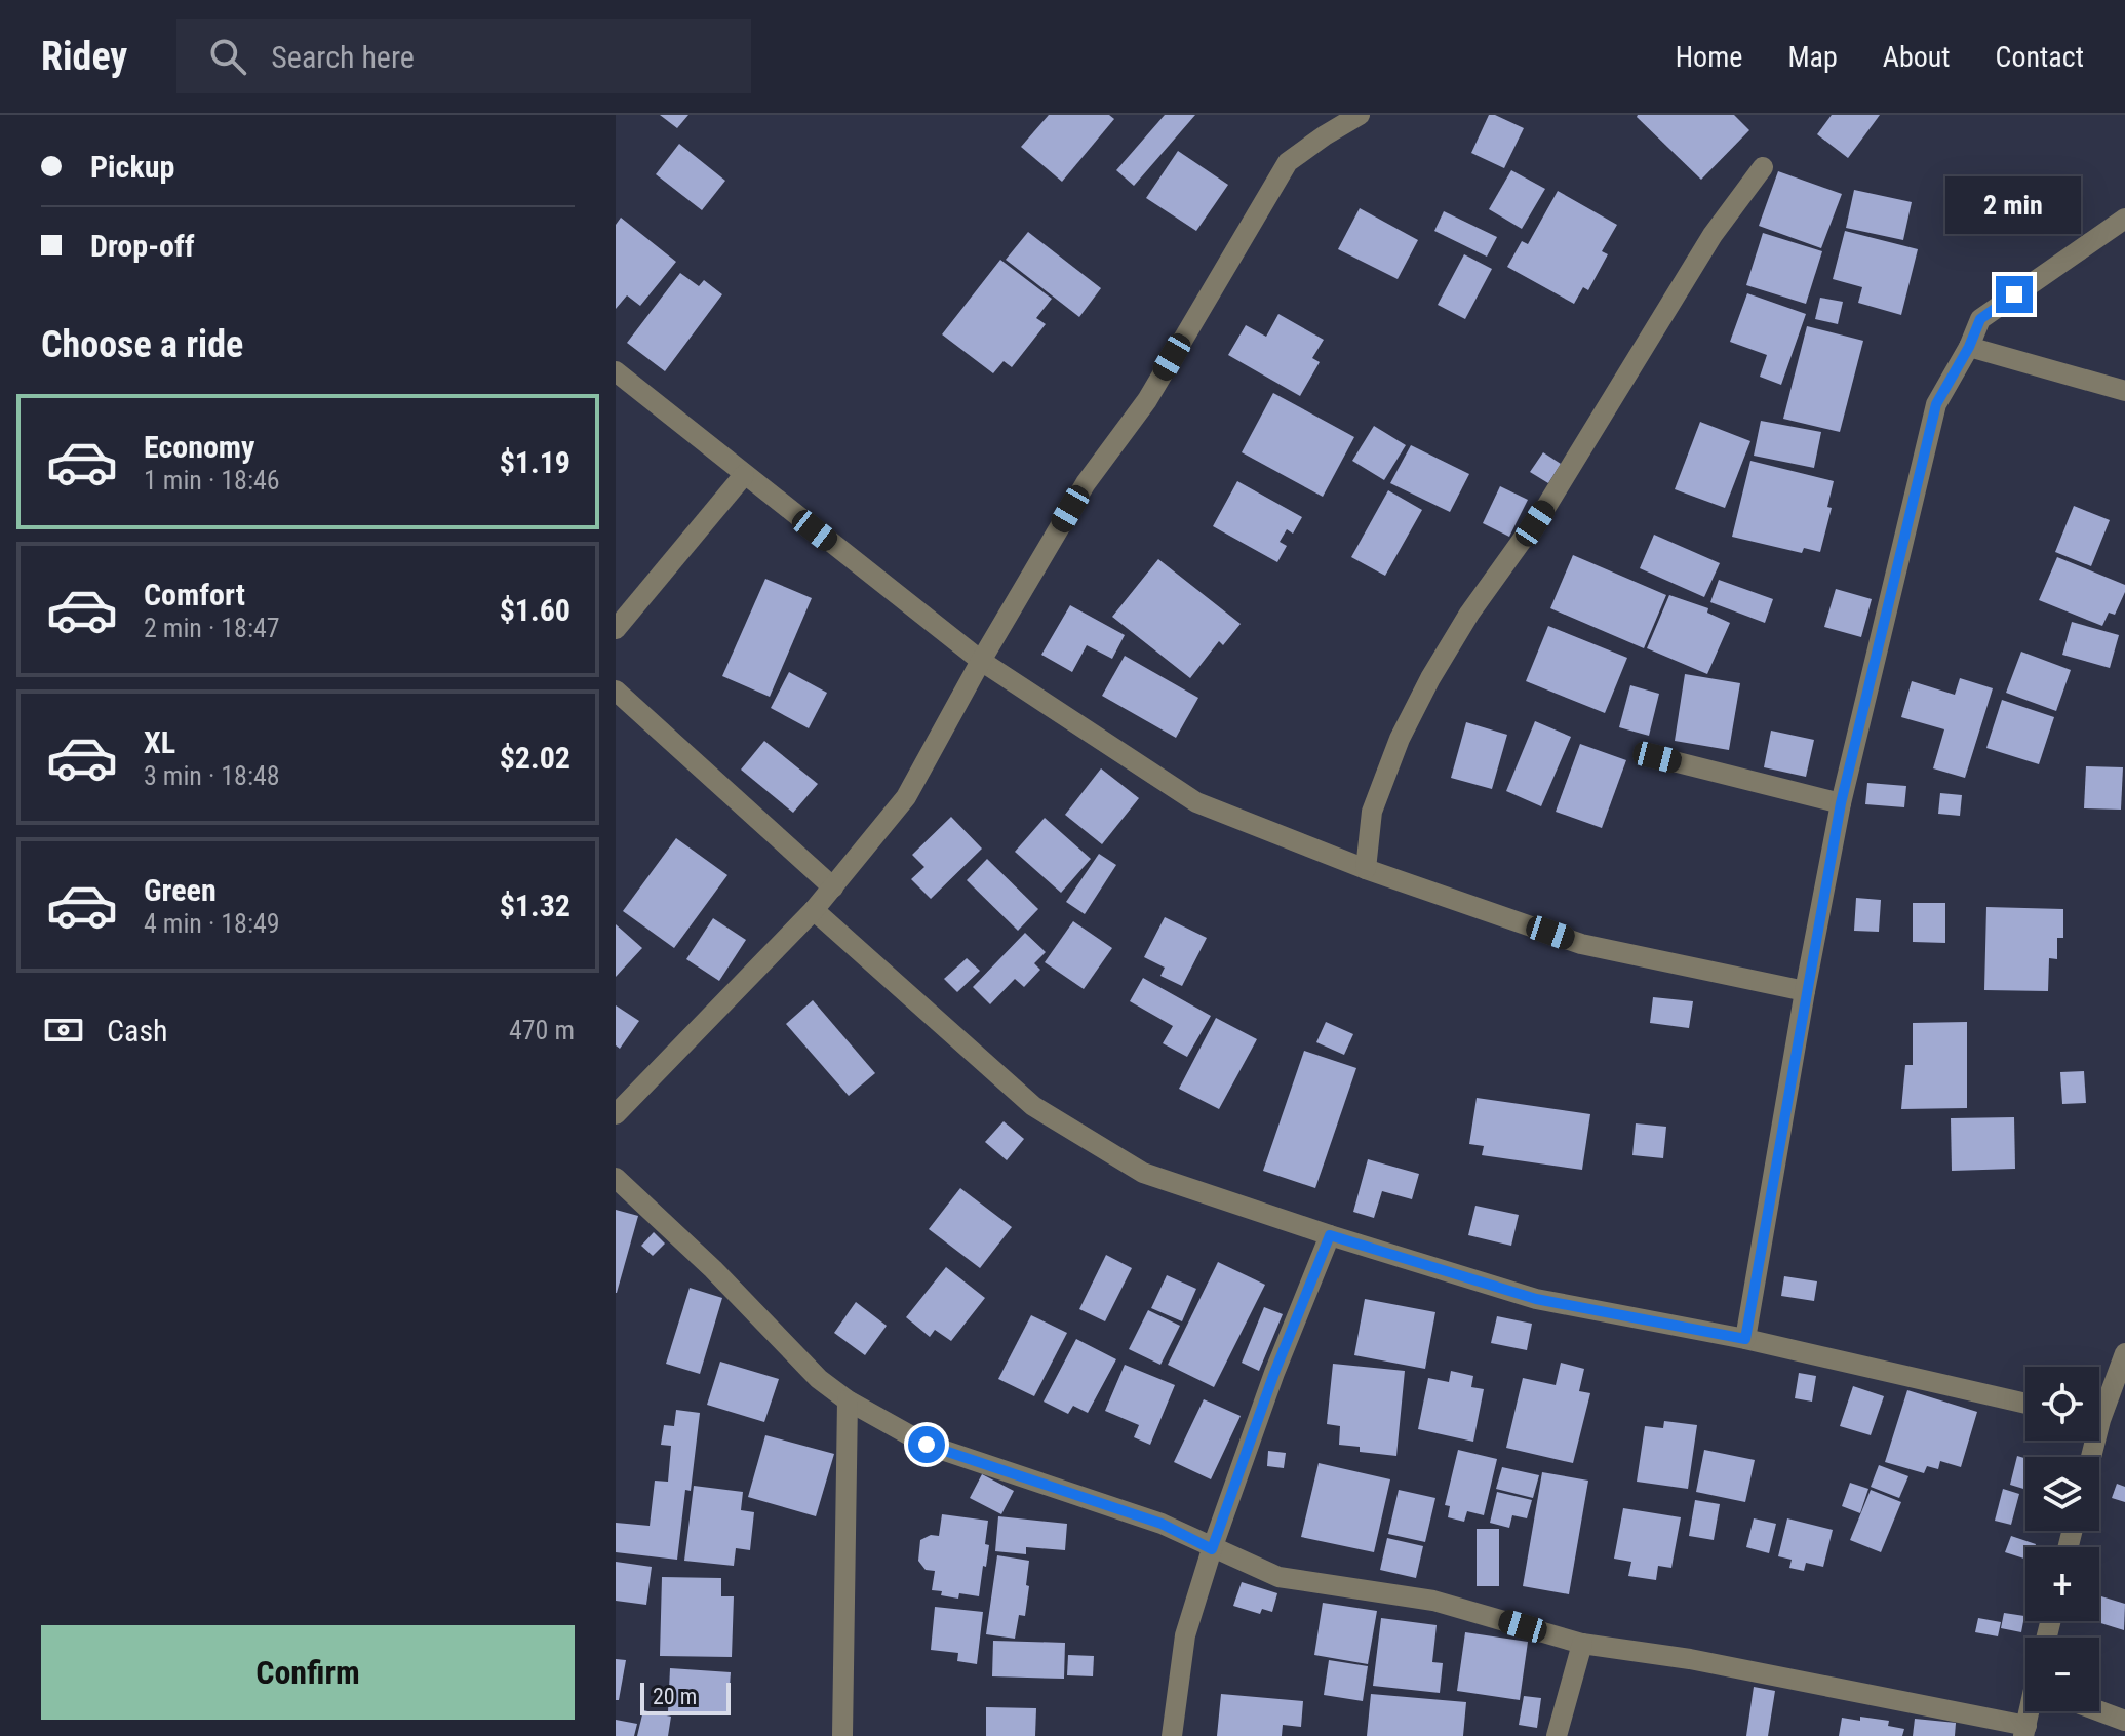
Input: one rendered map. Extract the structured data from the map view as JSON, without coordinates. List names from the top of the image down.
{
  "scale_bar": "20 m",
  "page": {
    "header": "Ridey",
    "search": "Search here",
    "nav": [
      "Home",
      "Map",
      "About",
      "Contact"
    ],
    "banner": ["Pickup", "Drop-off"],
    "bubble": "2 min",
    "heading": "Choose a ride",
    "list": [
      {
        "name": "Economy",
        "note": "1 min · 18:46",
        "value": "$1.19"
      },
      {
        "name": "Comfort",
        "note": "2 min · 18:47",
        "value": "$1.60"
      },
      {
        "name": "XL",
        "note": "3 min · 18:48",
        "value": "$2.02"
      },
      {
        "name": "Green",
        "note": "4 min · 18:49",
        "value": "$1.32"
      }
    ],
    "pay": ["Cash", "470 m"],
    "map_buttons": ["+", "−"],
    "buttons": "Confirm",
    "scale": "20 m"
  }
}
